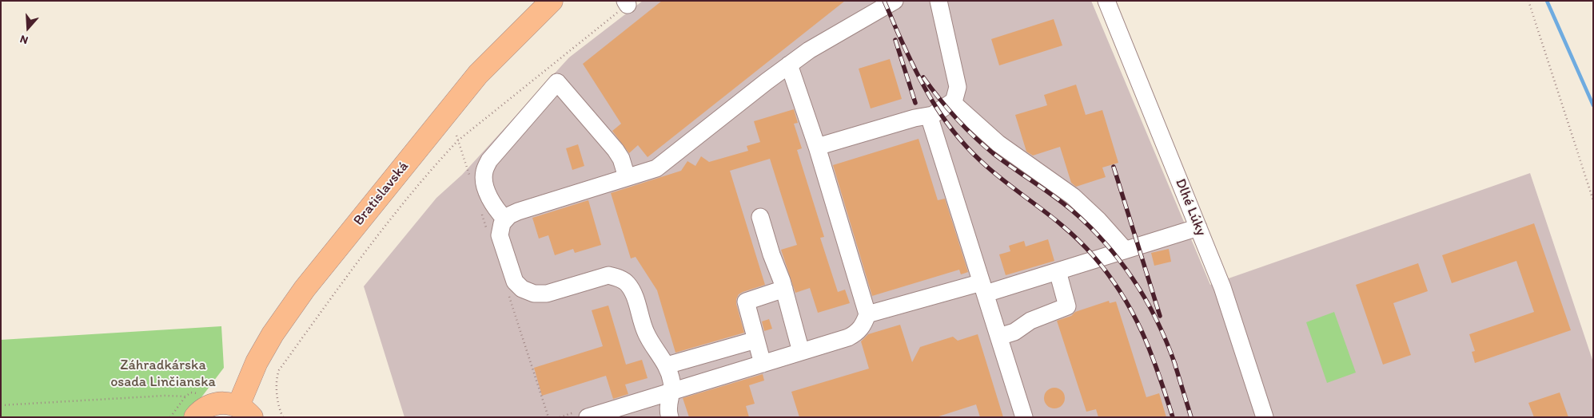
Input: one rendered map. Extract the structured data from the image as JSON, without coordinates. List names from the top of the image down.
{
  "streets": {
    "main road": ["Bratislavská"],
    "street": ["Dlhé Lúky"]
  },
  "parks": ["Záhradkárska osada Linčianska"],
  "north": "bottom"
}
